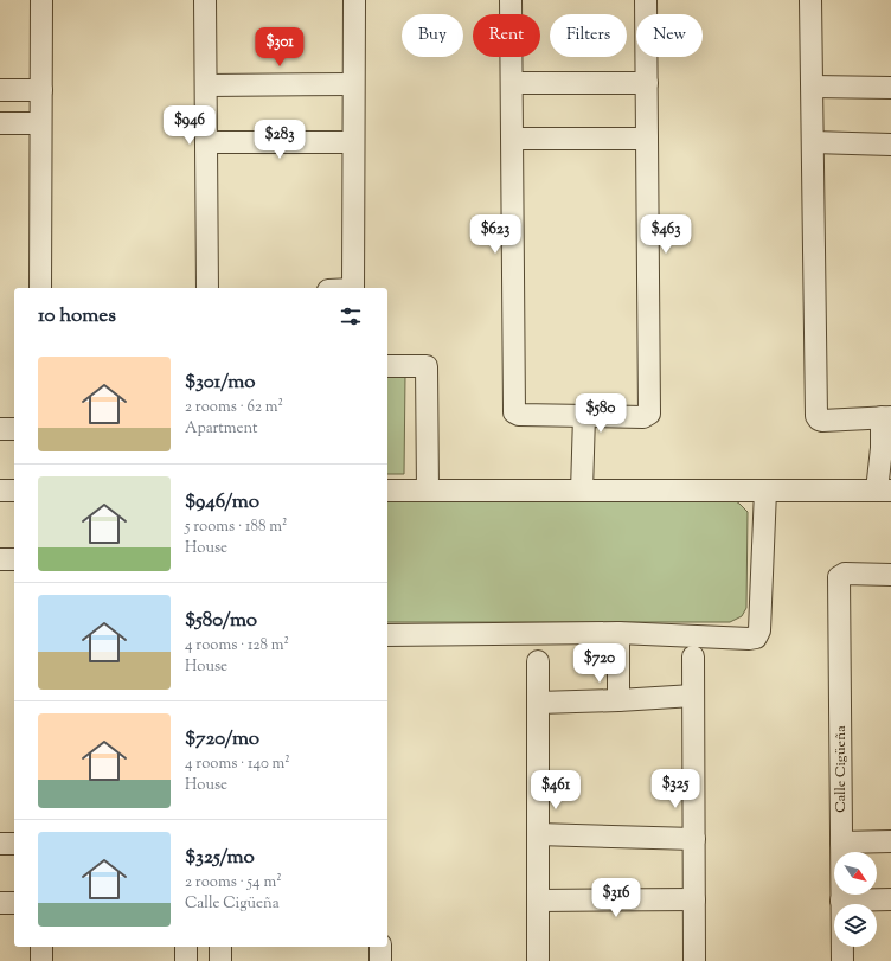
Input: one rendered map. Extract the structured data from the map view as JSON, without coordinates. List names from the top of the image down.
{
  "streets": {
    "street": ["Calle Cigüeña"]
  },
  "north": "bottom right",
  "page": {
    "chip": [
      "Buy",
      "Rent",
      "Filters",
      "New"
    ],
    "price": [
      "$301",
      "$946",
      "$283",
      "$623",
      "$463",
      "$580",
      "$720",
      "$325",
      "$461",
      "$316"
    ],
    "heading": "10 homes",
    "list": [
      {
        "name": "$301/mo",
        "note": "2 rooms · 62 m² · Apartment"
      },
      {
        "name": "$946/mo",
        "note": "5 rooms · 188 m² · House"
      },
      {
        "name": "$580/mo",
        "note": "4 rooms · 128 m² · House"
      },
      {
        "name": "$720/mo",
        "note": "4 rooms · 140 m² · House"
      },
      {
        "name": "$325/mo",
        "note": "2 rooms · 54 m² · Calle Cigüeña"
      }
    ]
  }
}
